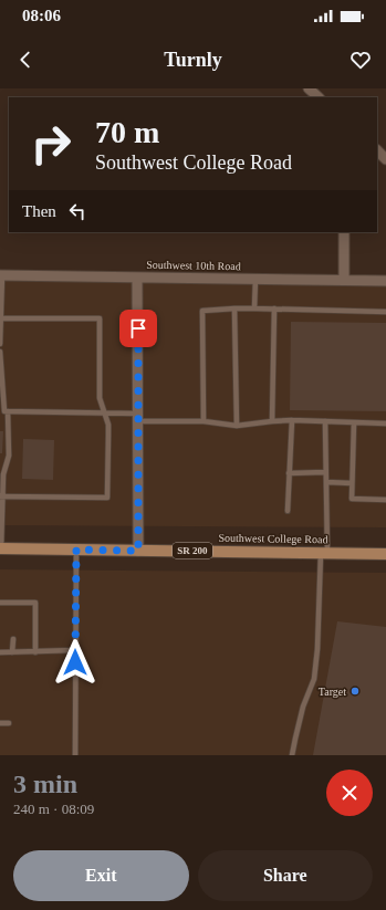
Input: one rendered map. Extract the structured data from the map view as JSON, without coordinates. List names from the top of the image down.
{
  "streets": {
    "main road": ["Southwest College Road", "SR 200"],
    "street": ["Southwest 10th Road"]
  },
  "places": ["Target"],
  "page": {
    "status": "08:06",
    "header": "Turnly",
    "turn": ["70 m", "Southwest College Road"],
    "then": "Then",
    "heading": ["3 min", "240 m · 08:09"],
    "buttons": ["Exit", "Share"]
  }
}
